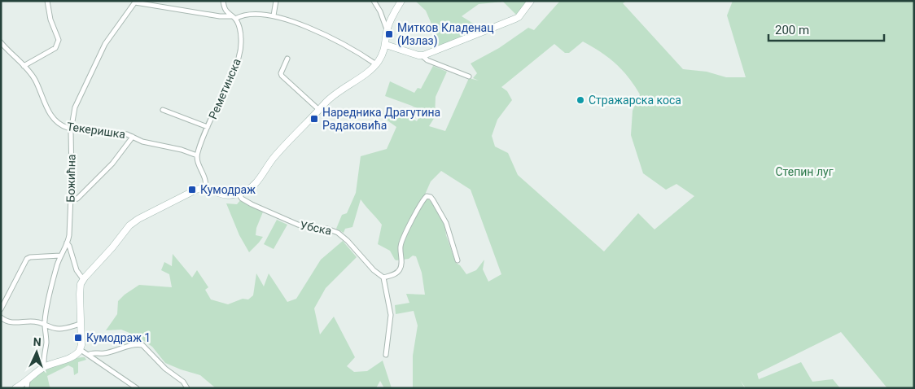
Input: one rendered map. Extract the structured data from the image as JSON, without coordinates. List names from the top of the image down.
{
  "streets": {
    "street": [
      "Реметинска",
      "Текеришка",
      "Божићна",
      "Убска"
    ]
  },
  "crossings": [
    ["Реметинска", "Текеришка"],
    ["Текеришка", "Божићна"]
  ],
  "parks": ["Степин луг"],
  "places": {
    "transit": [
      "Митков Кладенац (Излаз)",
      "Наредника Драгутина Радаковића",
      "Кумодраж",
      "Кумодраж 1"
    ],
    "other": ["Стражарска коса"]
  },
  "scale_bar": "200 m",
  "north": "top"
}
